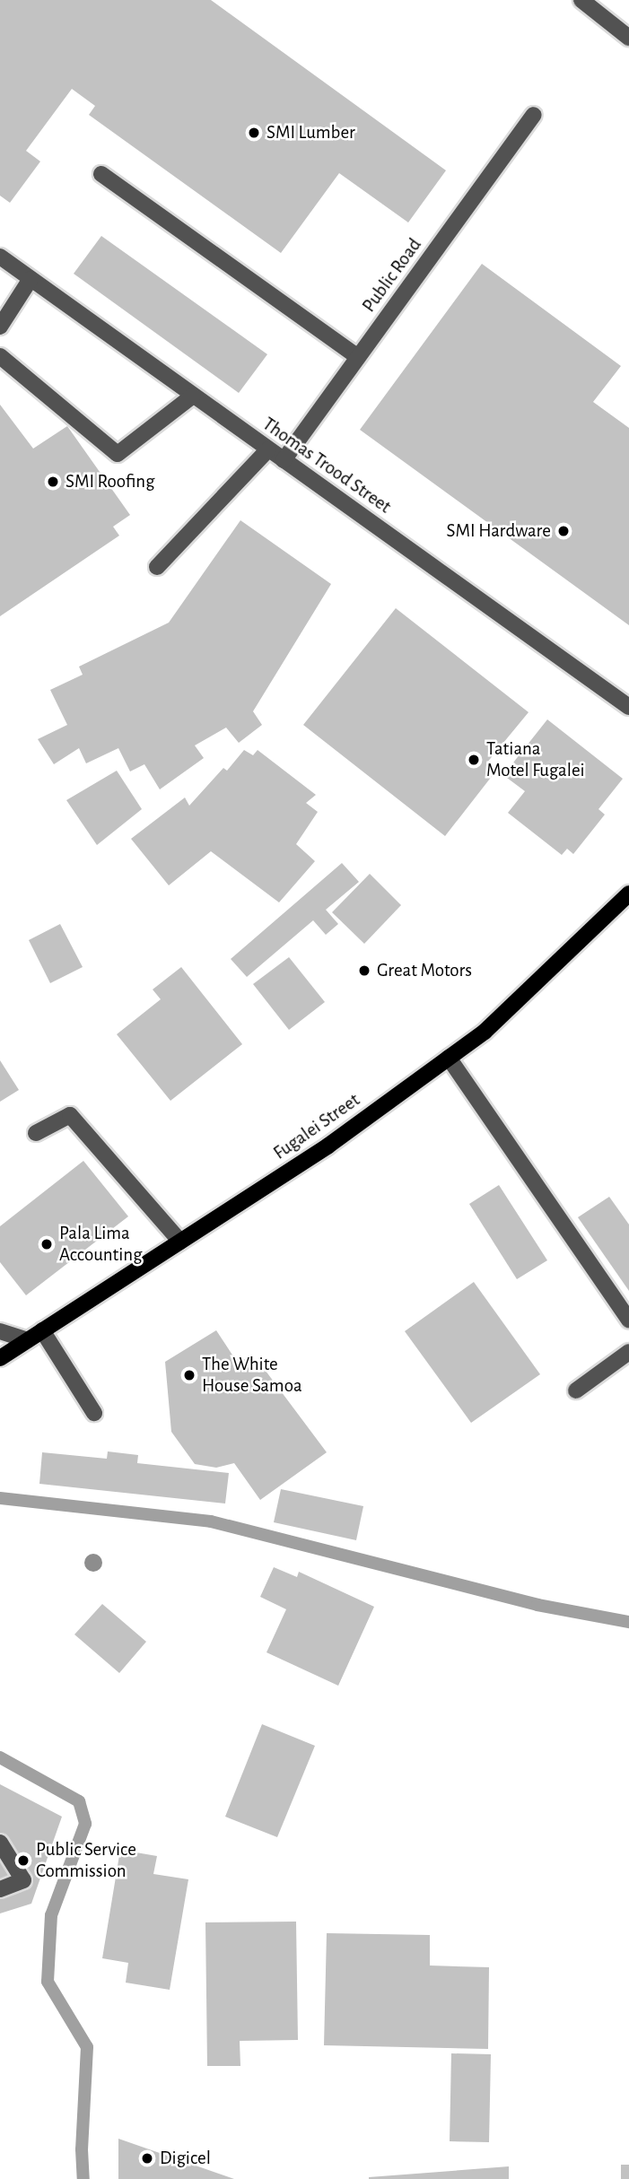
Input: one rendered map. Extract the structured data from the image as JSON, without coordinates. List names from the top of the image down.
{
  "streets": {
    "main road": ["Fugalei Street"],
    "street": ["Public Road", "Thomas Trood Street"]
  },
  "crossings": [
    ["Public Road", "Thomas Trood Street"]
  ],
  "places": [
    "SMI Lumber",
    "SMI Roofing",
    "SMI Hardware",
    "Tatiana Motel Fugalei",
    "Great Motors",
    "Pala Lima Accounting",
    "The White House Samoa",
    "Public Service Commission",
    "Digicel"
  ]
}
